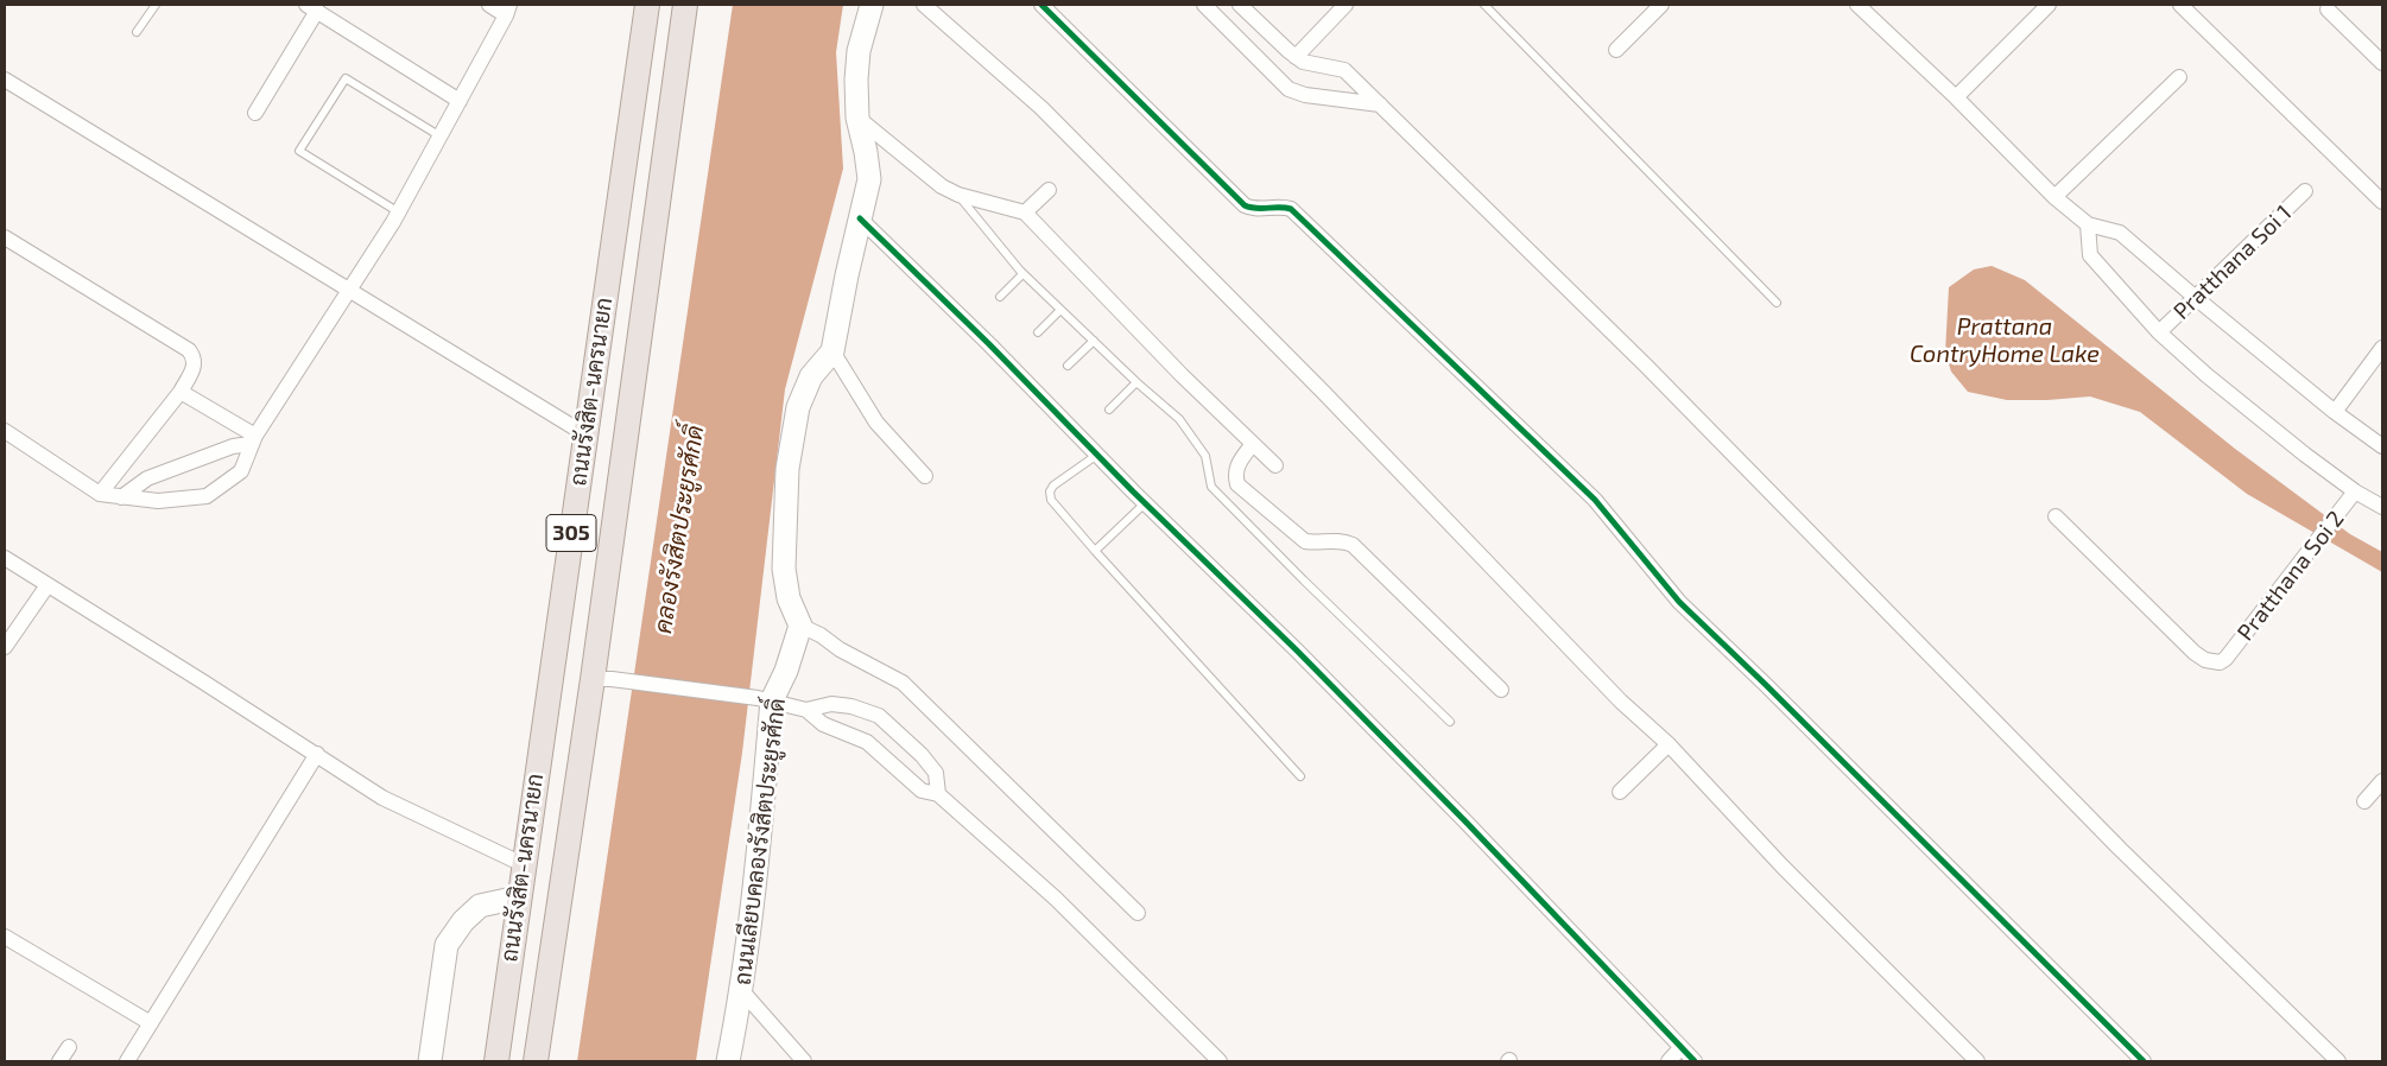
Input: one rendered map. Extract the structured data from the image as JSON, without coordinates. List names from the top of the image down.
{
  "streets": {
    "main road": ["ถนนรังสิต-นครนายก", "305"],
    "street": ["Pratthana Soi 1", "Pratthana Soi 2", "ถนนเลียบคลองรังสิตประยูรศักดิ์"]
  },
  "water": ["Prattana ContryHome Lake", "คลองรังสิตประยูรศักดิ์"]
}
